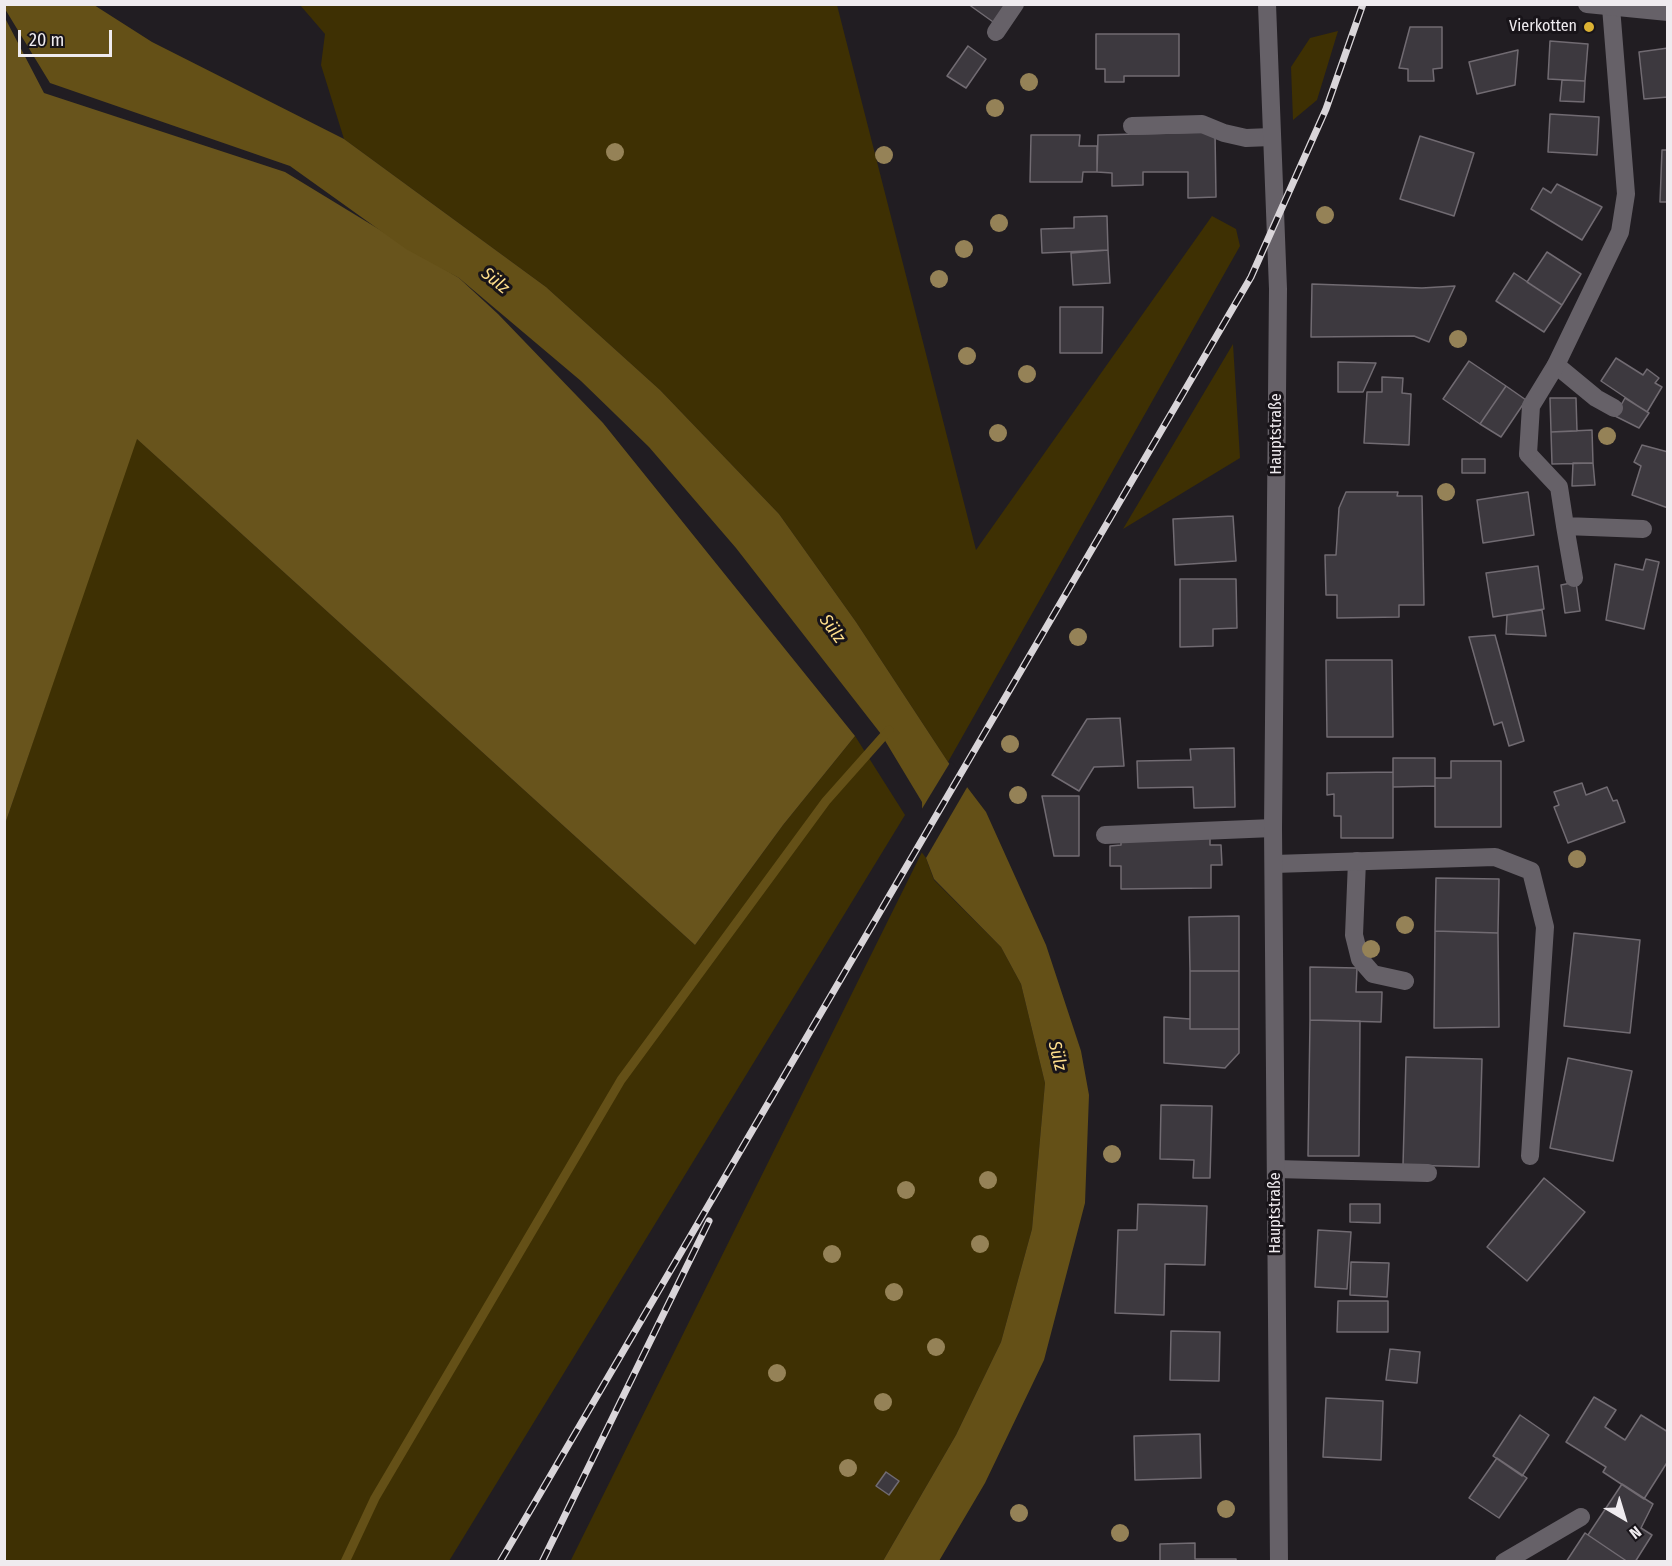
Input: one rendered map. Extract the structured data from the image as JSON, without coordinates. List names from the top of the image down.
{
  "streets": {
    "main road": ["Hauptstraße"]
  },
  "water": ["Sülz"],
  "places": ["Vierkotten"],
  "scale_bar": "20 m",
  "north": "bottom right"
}
